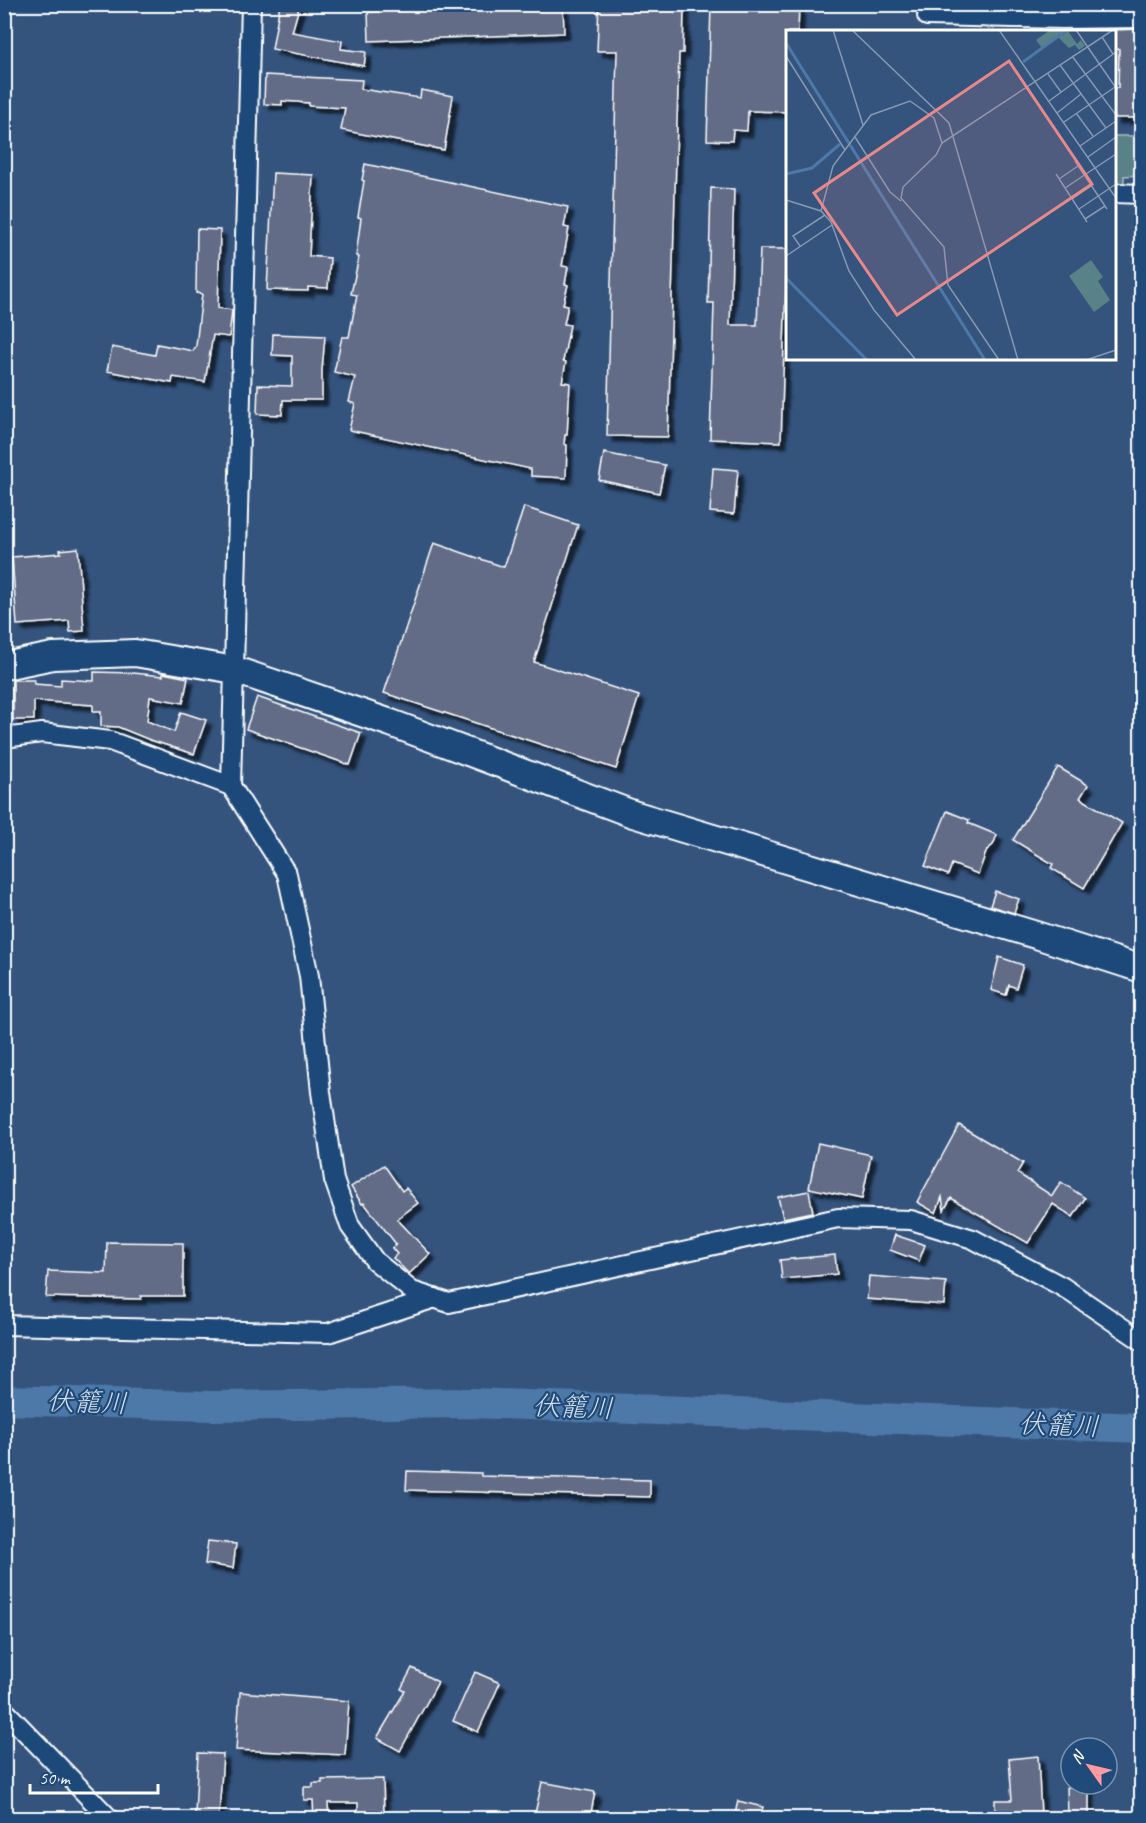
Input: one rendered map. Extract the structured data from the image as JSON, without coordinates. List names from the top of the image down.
{
  "water": ["伏籠川"],
  "scale_bar": "50 m",
  "north": "top left"
}
